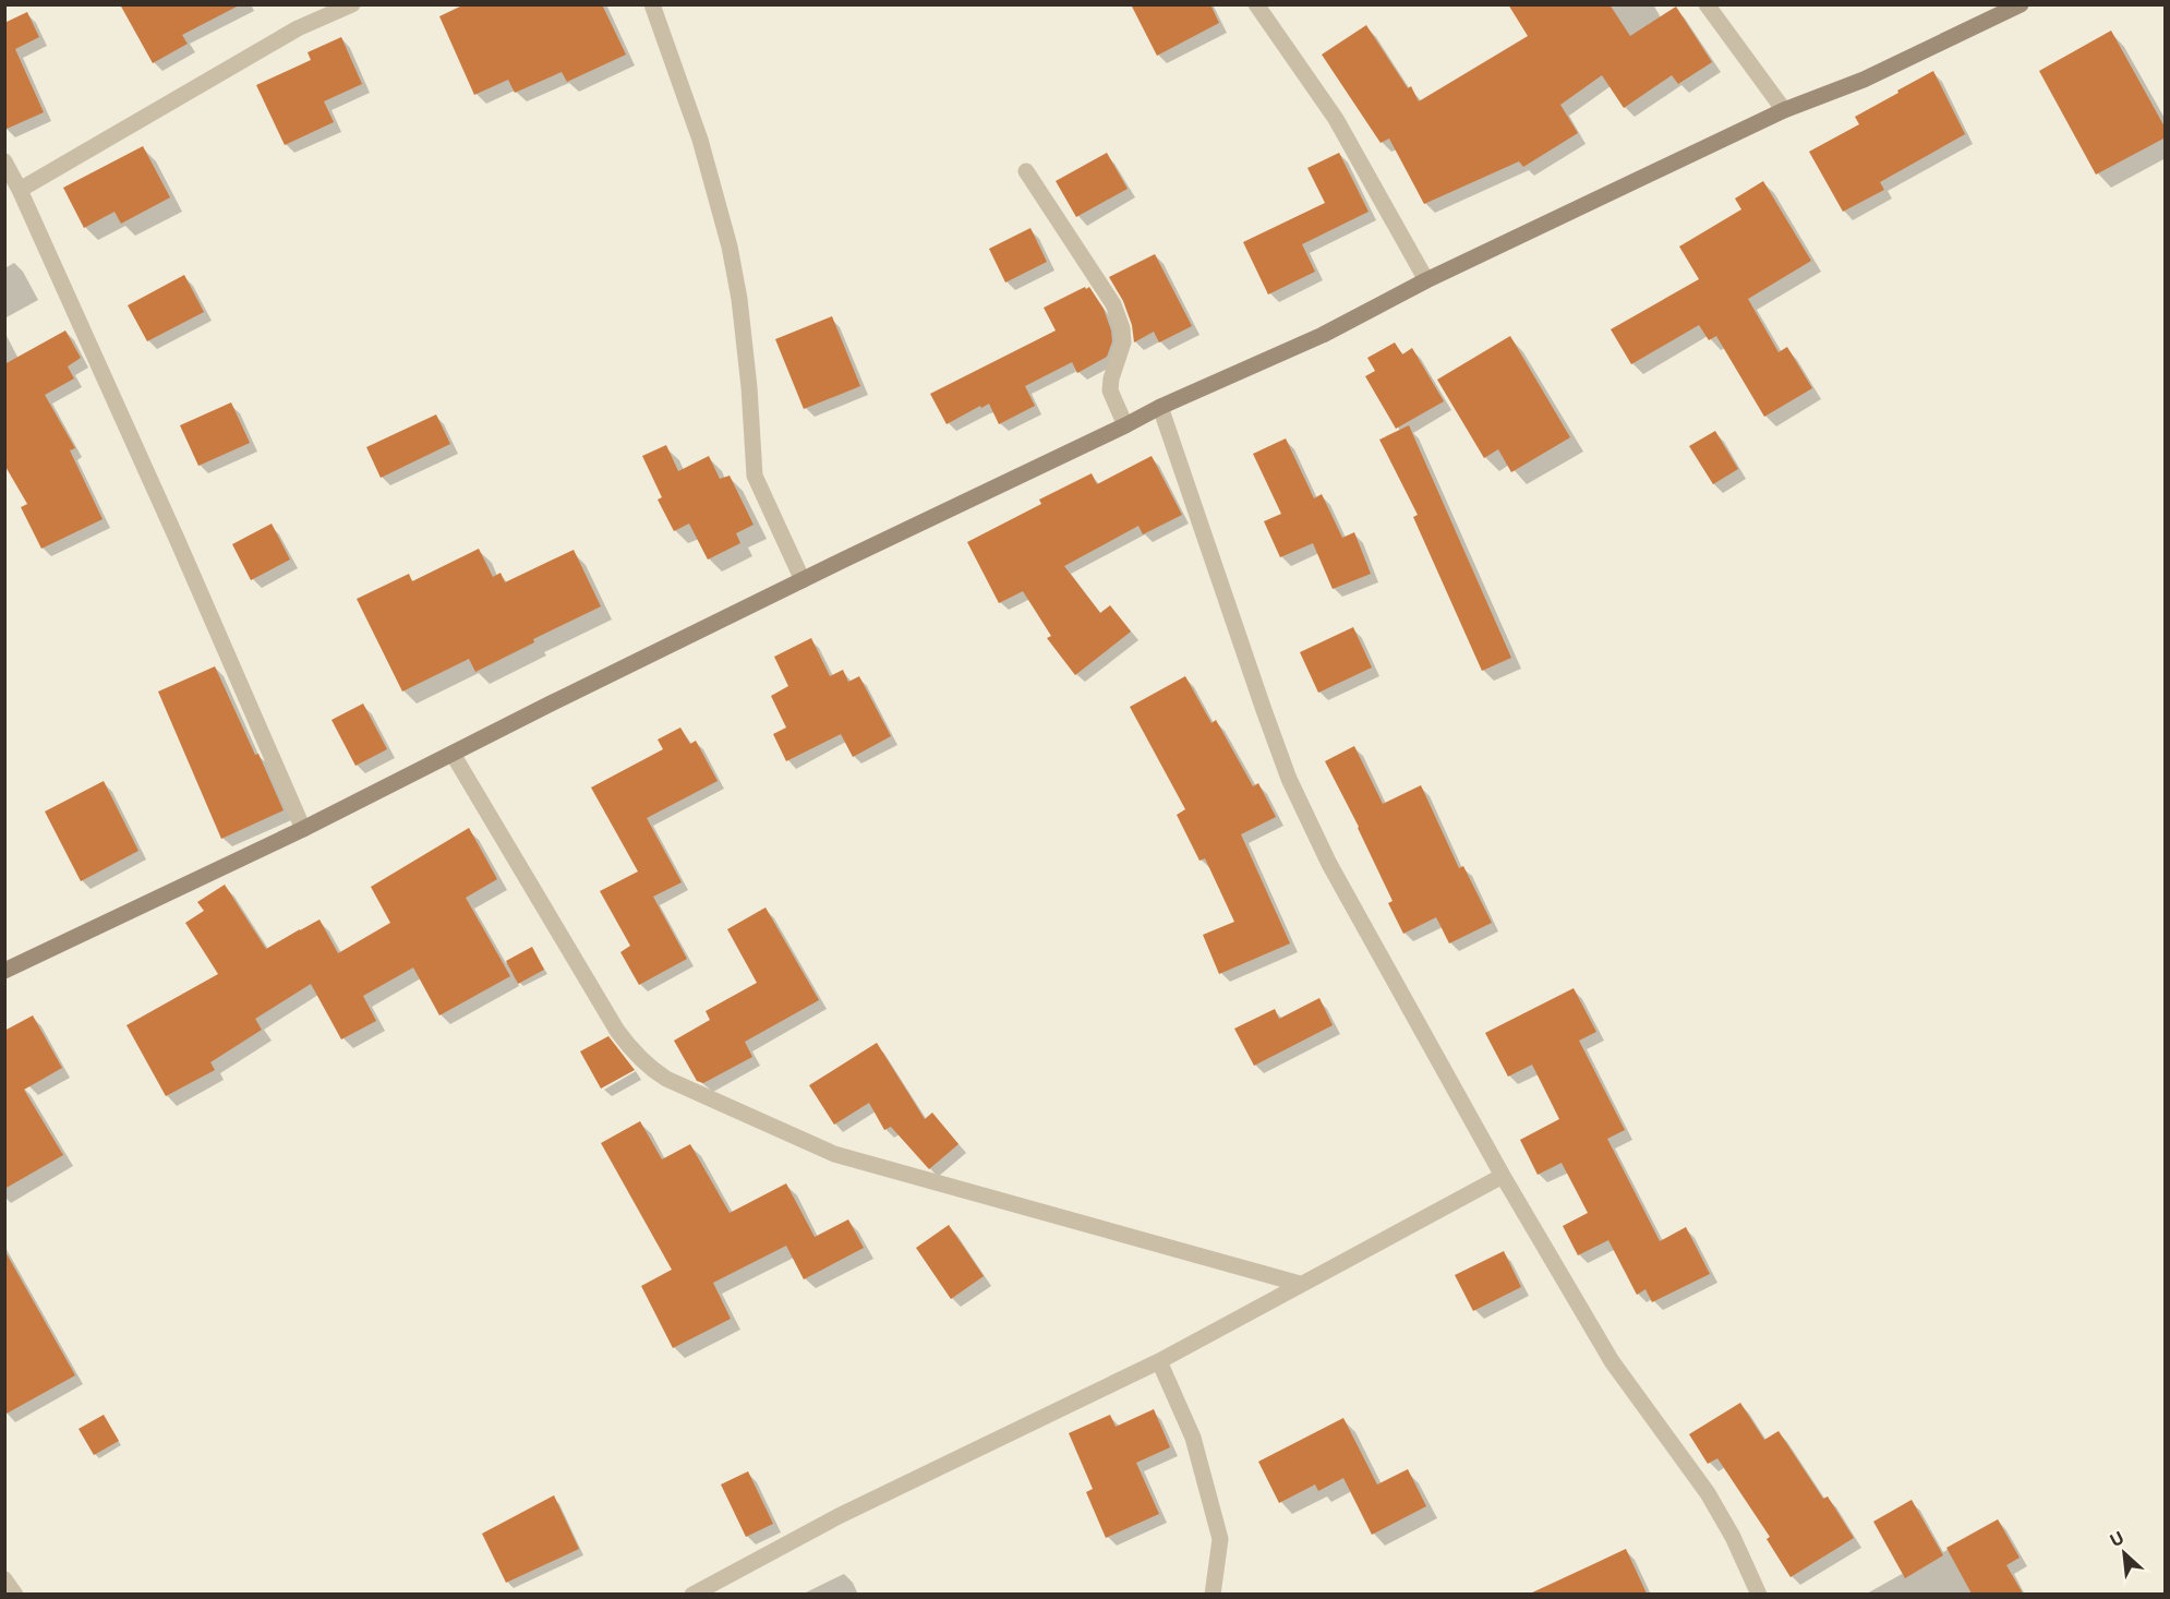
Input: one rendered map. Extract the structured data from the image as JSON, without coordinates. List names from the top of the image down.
{
  "north": "top left"
}
